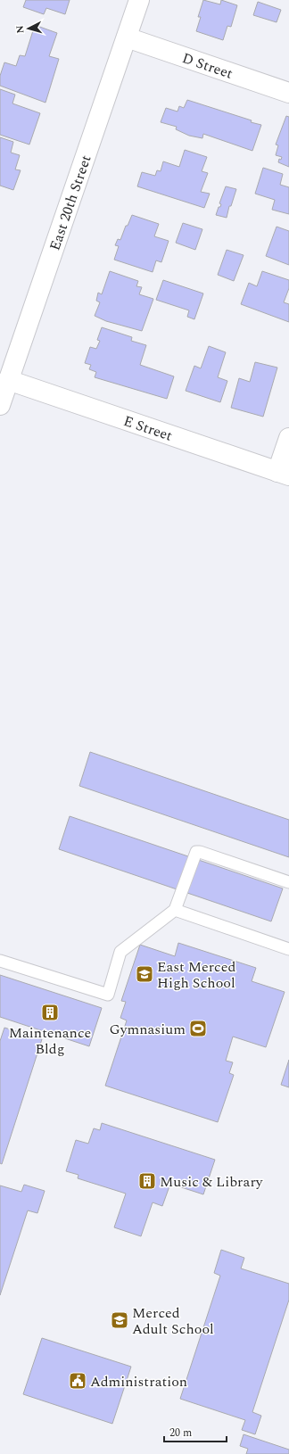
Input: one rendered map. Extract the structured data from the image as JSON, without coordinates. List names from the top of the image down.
{
  "streets": {
    "street": ["D Street", "East 20th Street", "E Street"]
  },
  "crossings": [
    ["D Street", "East 20th Street"],
    ["East 20th Street", "E Street"]
  ],
  "places": {
    "school or university": ["East Merced High School", "Merced Adult School"],
    "building": ["Maintenance Bldg", "Music & Library"],
    "sports": ["Gymnasium"],
    "public building": ["Administration"]
  },
  "scale_bar": "20 m",
  "north": "left"
}
